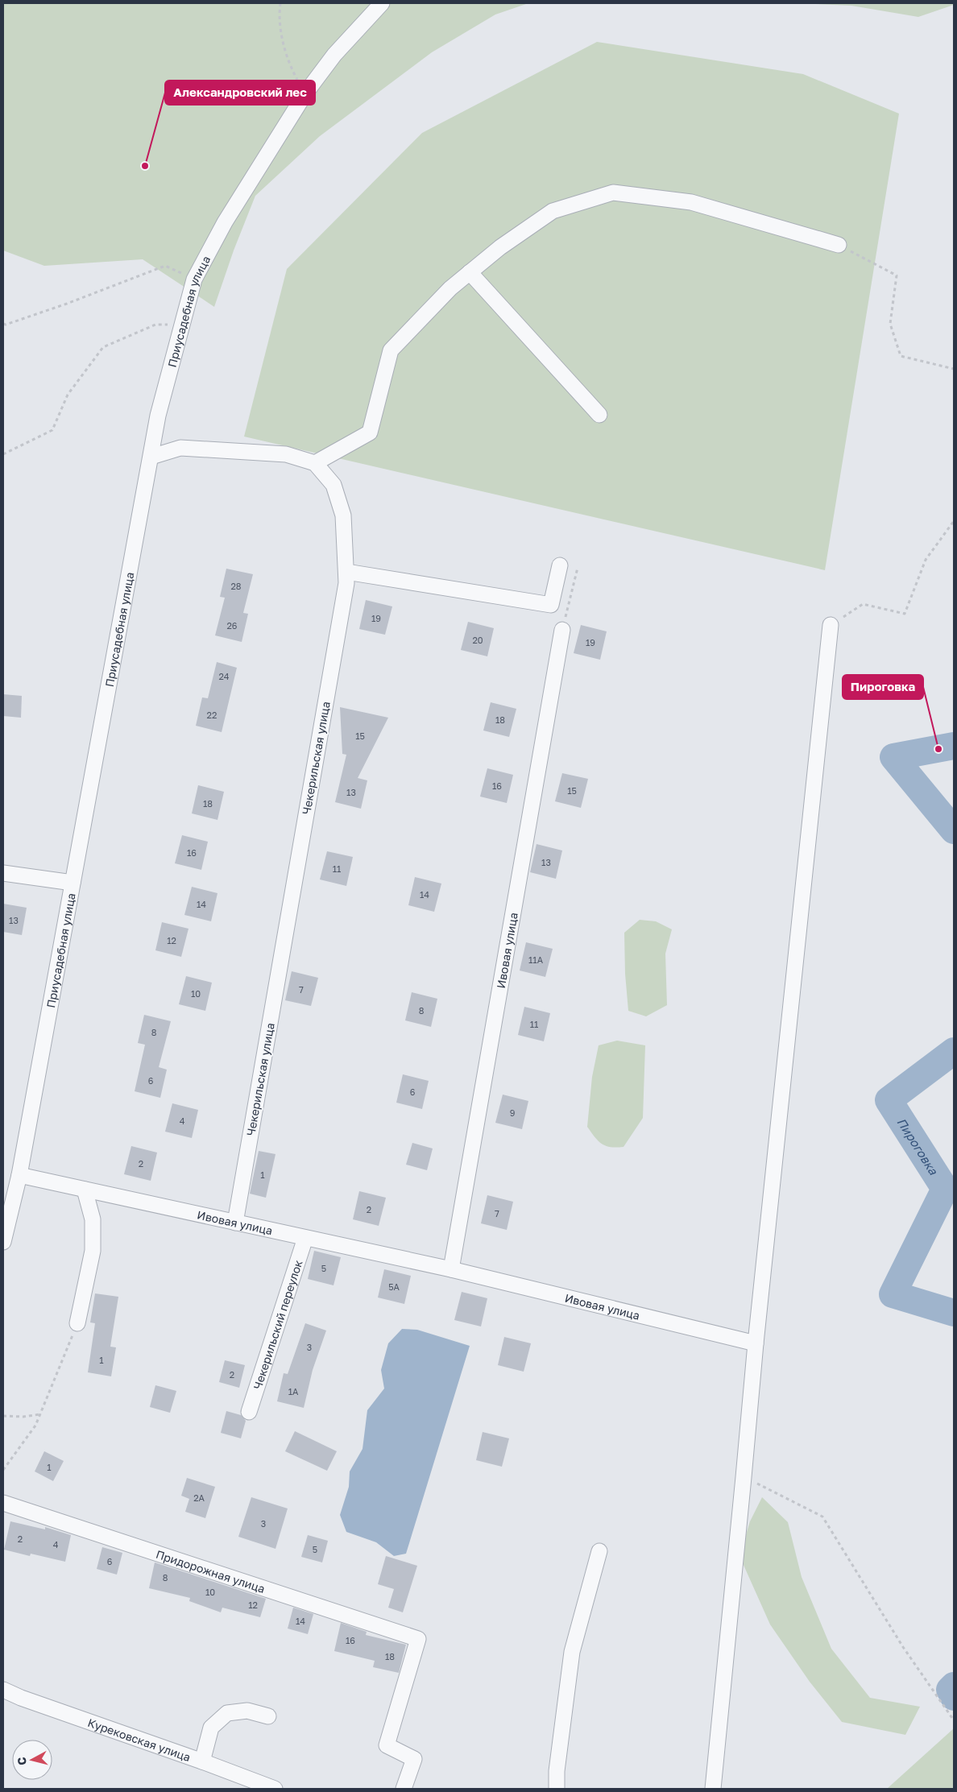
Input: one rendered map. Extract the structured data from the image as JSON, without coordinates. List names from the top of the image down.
{
  "streets": {
    "street": [
      "Приусадебная улица",
      "Чекерильская улица",
      "Ивовая улица",
      "Чекерильский переулок",
      "Придорожная улица",
      "Курековская улица"
    ]
  },
  "crossings": [
    ["Приусадебная улица", "Ивовая улица"],
    ["Чекерильская улица", "Ивовая улица"],
    ["Ивовая улица", "Чекерильский переулок"]
  ],
  "water": ["Пироговка"],
  "places": ["Александровский лес", "Пироговка"],
  "house_numbers": [
    "28",
    "19",
    "26",
    "20",
    "19",
    "24",
    "22",
    "18",
    "15",
    "16",
    "15",
    "13",
    "18",
    "16",
    "13",
    "11",
    "14",
    "14",
    "13",
    "12",
    "11А",
    "7",
    "10",
    "8",
    "11",
    "8",
    "6",
    "6",
    "9",
    "4",
    "2",
    "1",
    "2",
    "7",
    "5",
    "5А",
    "3",
    "1",
    "2",
    "1А",
    "1",
    "2А",
    "3",
    "2",
    "4",
    "5",
    "6",
    "8",
    "10",
    "12",
    "14",
    "16",
    "18"
  ],
  "north": "left"
}
